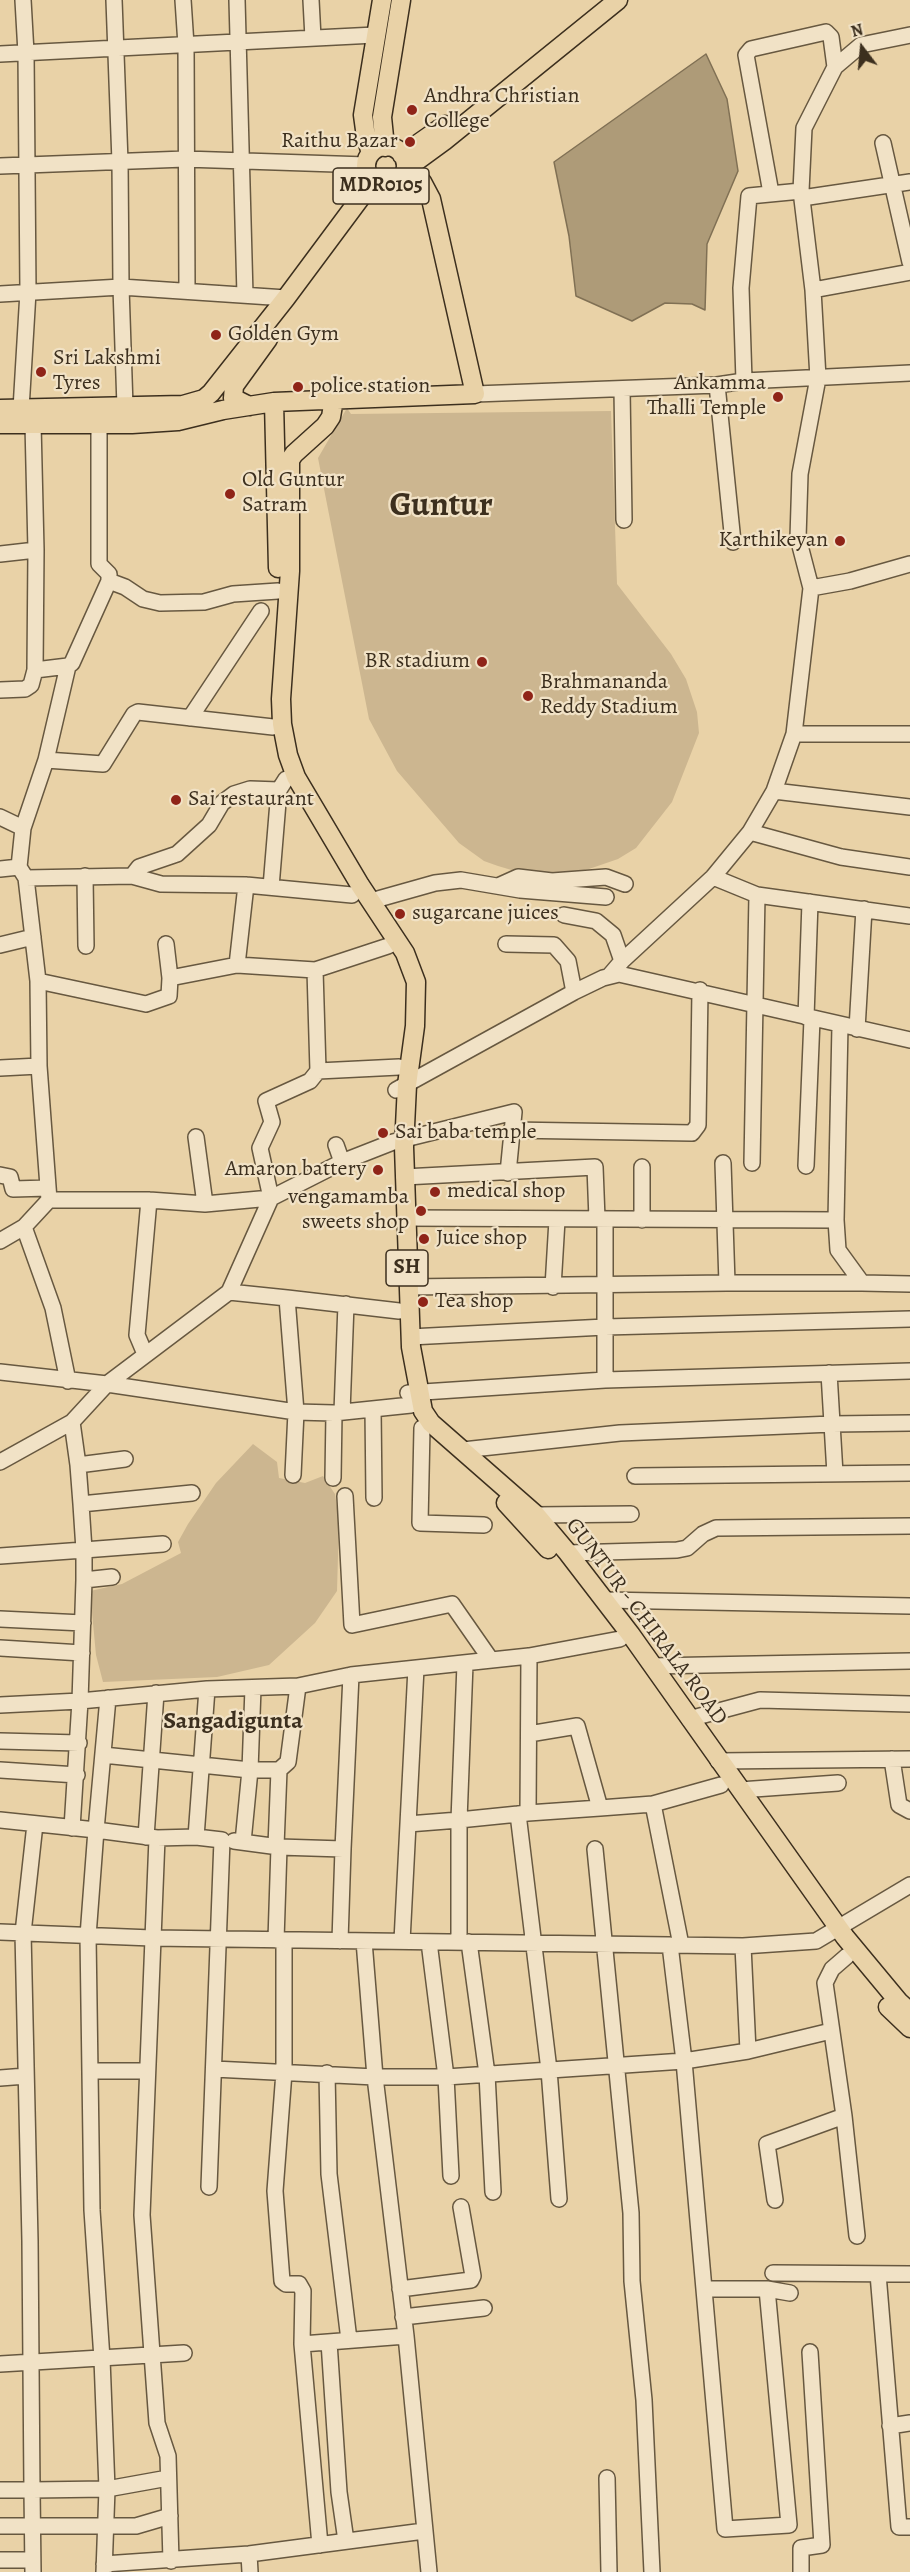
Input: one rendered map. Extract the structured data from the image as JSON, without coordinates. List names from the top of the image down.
{
  "streets": {
    "main road": ["MDR0105", "SH", "GUNTUR - CHIRALA ROAD"]
  },
  "districts": ["Guntur", "Sangadigunta"],
  "places": [
    "Andhra Christian College",
    "Raithu Bazar",
    "Golden Gym",
    "Sri Lakshmi Tyres",
    "police station",
    "Ankamma Thalli Temple",
    "Old Guntur Satram",
    "Karthikeyan",
    "BR stadium",
    "Brahmananda Reddy Stadium",
    "Sai restaurant",
    "sugarcane juices",
    "Sai baba temple",
    "Amaron battery",
    "medical shop",
    "vengamamba sweets shop",
    "Juice shop",
    "Tea shop"
  ],
  "north": "top"
}
